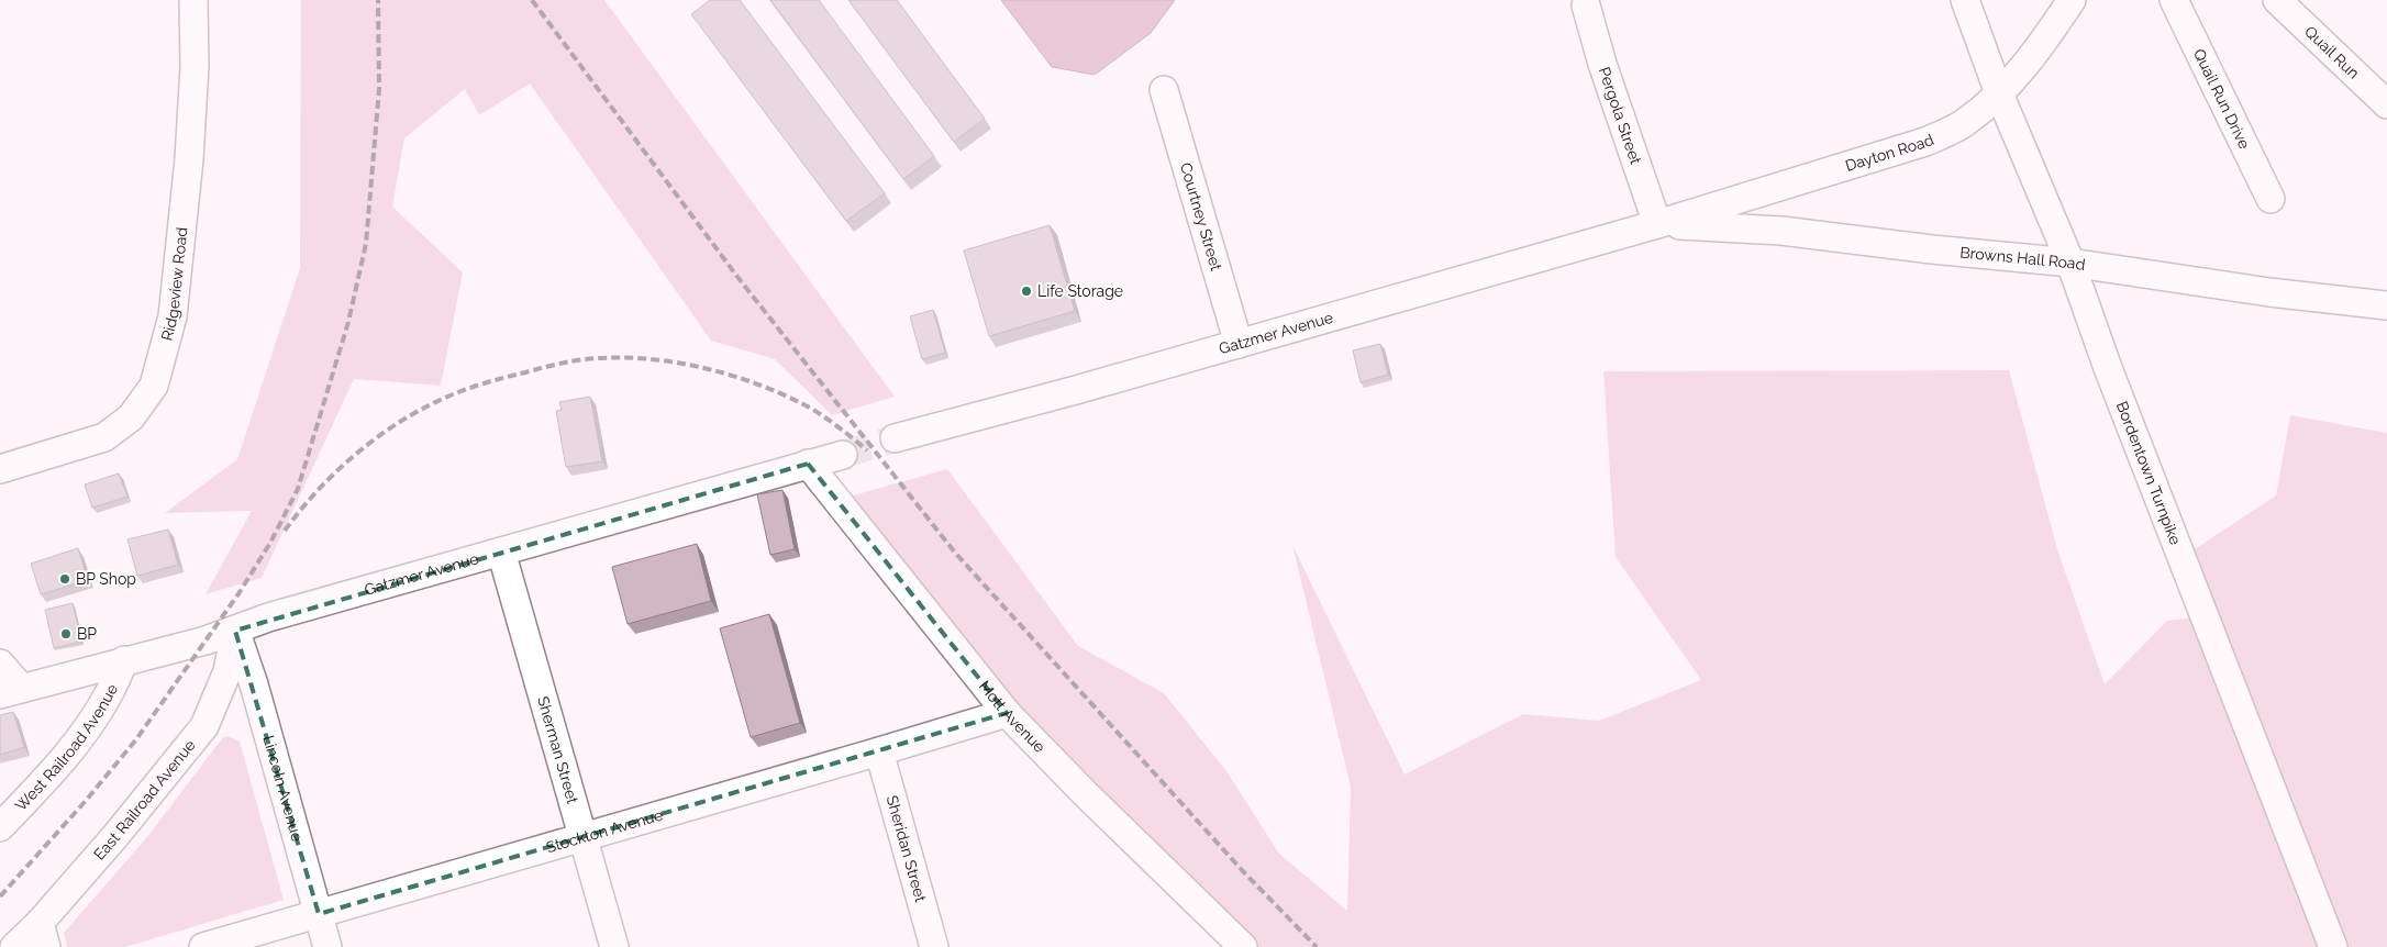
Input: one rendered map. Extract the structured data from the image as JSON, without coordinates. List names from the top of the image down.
{
  "streets": {
    "street": [
      "Quail Run",
      "Quail Run Drive",
      "Pergola Street",
      "Dayton Road",
      "Courtney Street",
      "Browns Hall Road",
      "Ridgeview Road",
      "Gatzmer Avenue",
      "Bordentown Turnpike",
      "Mott Avenue",
      "West Railroad Avenue",
      "Sherman Street",
      "Lincoln Avenue",
      "East Railroad Avenue",
      "Stockton Avenue",
      "Sheridan Street"
    ]
  },
  "crossings": [
    ["Pergola Street", "Dayton Road"],
    ["Pergola Street", "Browns Hall Road"],
    ["Pergola Street", "Gatzmer Avenue"],
    ["Dayton Road", "Browns Hall Road"],
    ["Dayton Road", "Gatzmer Avenue"],
    ["Dayton Road", "Bordentown Turnpike"],
    ["Courtney Street", "Gatzmer Avenue"],
    ["Browns Hall Road", "Gatzmer Avenue"],
    ["Browns Hall Road", "Bordentown Turnpike"],
    ["Gatzmer Avenue", "Mott Avenue"],
    ["Gatzmer Avenue", "West Railroad Avenue"],
    ["Gatzmer Avenue", "Sherman Street"],
    ["Gatzmer Avenue", "Lincoln Avenue"],
    ["Gatzmer Avenue", "East Railroad Avenue"],
    ["Mott Avenue", "Stockton Avenue"],
    ["Sherman Street", "Stockton Avenue"],
    ["Lincoln Avenue", "East Railroad Avenue"],
    ["Lincoln Avenue", "Stockton Avenue"],
    ["Stockton Avenue", "Sheridan Street"]
  ],
  "places": ["Life Storage", "BP Shop", "BP"]
}
